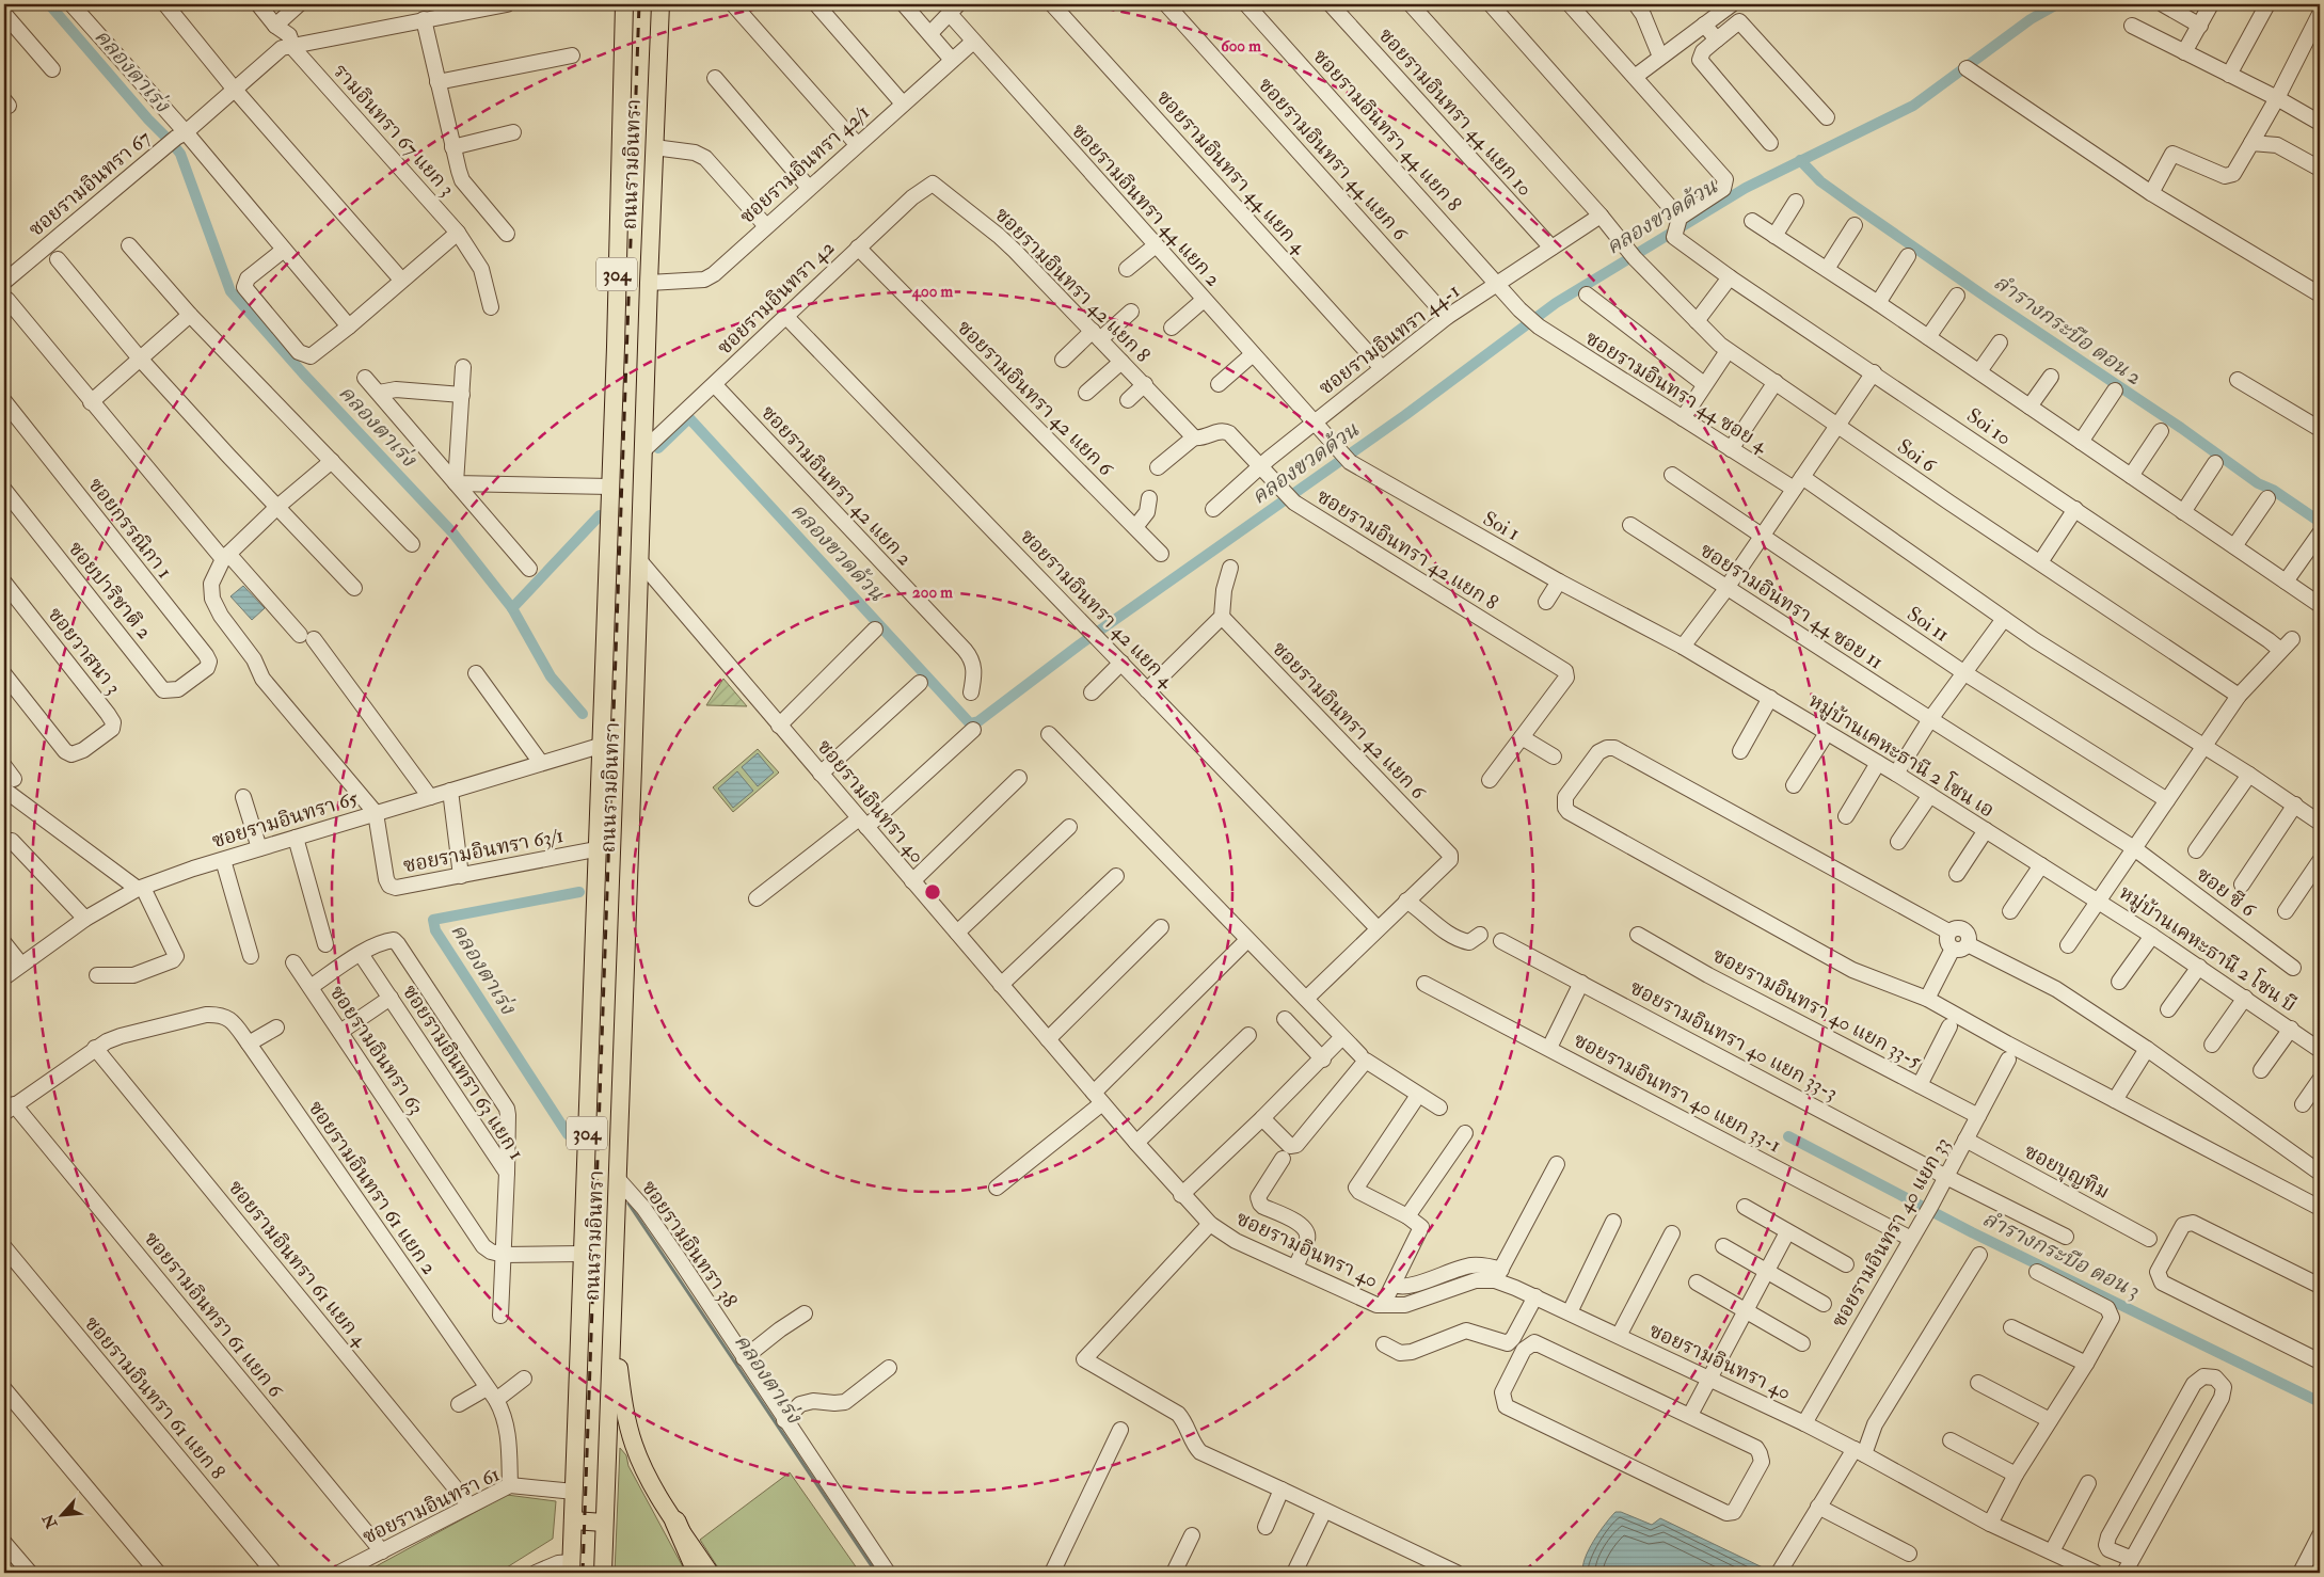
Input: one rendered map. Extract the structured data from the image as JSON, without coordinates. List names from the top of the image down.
{
  "streets": {
    "main road": ["ถนนรามอินทรา", "304"],
    "street": [
      "ซอยรามอินทรา 44 แยก 10",
      "รามอินทรา 67 แยก 3",
      "ซอยรามอินทรา 44 แยก 8",
      "ซอยรามอินทรา 44 แยก 6",
      "ซอยรามอินทรา 42/1",
      "ซอยรามอินทรา 44 แยก 4",
      "ซอยรามอินทรา 67",
      "ซอยรามอินทรา 44 แยก 2",
      "ซอยรามอินทรา 42 แยก 8",
      "ซอยรามอินทรา 42",
      "ซอยรามอินทรา 44-1",
      "ซอยรามอินทรา 44 ซอย 4",
      "ซอยรามอินทรา 42 แยก 6",
      "Soi 10",
      "Soi 6",
      "ซอยรามอินทรา 42 แยก 2",
      "Soi 1",
      "ซอยกรรณิกา 1",
      "ซอยปาริชาติ 2",
      "ซอยรามอินทรา 44 ซอย 11",
      "ซอยรามอินทรา 42 แยก 4",
      "Soi 11",
      "ซอยวาสนา 3",
      "หมู่บ้านเคหะธานี 2 โซน เอ",
      "ซอยรามอินทรา 40",
      "ซอยรามอินทรา 65",
      "ซอยรามอินทรา 63/1",
      "ซอย ซี 6",
      "หมู่บ้านเคหะธานี 2 โซน บี",
      "ซอยรามอินทรา 40 แยก 33-5",
      "ซอยรามอินทรา 40 แยก 33-3",
      "ซอยรามอินทรา 63",
      "ซอยรามอินทรา 63 แยก 1",
      "ซอยรามอินทรา 40 แยก 33-1",
      "ซอยบุญทิม",
      "ซอยรามอินทรา 61 แยก 2",
      "ซอยรามอินทรา 40 แยก 33",
      "ซอยรามอินทรา 38",
      "ซอยรามอินทรา 61 แยก 4",
      "ซอยรามอินทรา 61 แยก 6",
      "ซอยรามอินทรา 61 แยก 8",
      "ซอยรามอินทรา 61"
    ]
  },
  "crossings": [
    ["ซอยรามอินทรา 44 แยก 10", "ซอยรามอินทรา 44-1"],
    ["รามอินทรา 67 แยก 3", "ซอยรามอินทรา 67"],
    ["ซอยรามอินทรา 44 แยก 8", "ซอยรามอินทรา 44-1"],
    ["ซอยรามอินทรา 44 แยก 8", "ซอยรามอินทรา 44 ซอย 4"],
    ["ซอยรามอินทรา 44 แยก 6", "ซอยรามอินทรา 44-1"],
    ["ถนนรามอินทรา", "ซอยรามอินทรา 42/1"],
    ["ถนนรามอินทรา", "ซอยรามอินทรา 42"],
    ["ถนนรามอินทรา", "ซอยรามอินทรา 40"],
    ["ถนนรามอินทรา", "ซอยรามอินทรา 65"],
    ["ถนนรามอินทรา", "ซอยรามอินทรา 63/1"],
    ["ถนนรามอินทรา", "ซอยรามอินทรา 63"],
    ["ถนนรามอินทรา", "ซอยรามอินทรา 38"],
    ["ถนนรามอินทรา", "ซอยรามอินทรา 61"],
    ["ซอยรามอินทรา 42/1", "ซอยรามอินทรา 44 แยก 2"],
    ["ซอยรามอินทรา 44 แยก 4", "ซอยรามอินทรา 44-1"],
    ["ซอยรามอินทรา 44 แยก 2", "ซอยรามอินทรา 44-1"],
    ["ซอยรามอินทรา 44 แยก 2", "Soi 1"],
    ["ซอยรามอินทรา 42 แยก 8", "ซอยรามอินทรา 42"],
    ["ซอยรามอินทรา 42 แยก 8", "ซอยรามอินทรา 44-1"],
    ["ซอยรามอินทรา 42", "ซอยรามอินทรา 42 แยก 6"],
    ["ซอยรามอินทรา 42", "ซอยรามอินทรา 42 แยก 2"],
    ["ซอยรามอินทรา 42", "ซอยรามอินทรา 42 แยก 4"],
    ["ซอยรามอินทรา 44-1", "Soi 6"],
    ["ซอยรามอินทรา 44-1", "Soi 1"],
    ["Soi 1", "หมู่บ้านเคหะธานี 2 โซน เอ"],
    ["ซอยกรรณิกา 1", "ซอยปาริชาติ 2"],
    ["ซอยรามอินทรา 44 ซอย 11", "ซอย ซี 6"],
    ["หมู่บ้านเคหะธานี 2 โซน เอ", "หมู่บ้านเคหะธานี 2 โซน บี"],
    ["ซอยรามอินทรา 40", "ซอยรามอินทรา 40 แยก 33"],
    ["ซอยรามอินทรา 65", "ซอยรามอินทรา 63/1"],
    ["ซอยรามอินทรา 40 แยก 33-5", "ซอยรามอินทรา 40 แยก 33"],
    ["ซอยรามอินทรา 40 แยก 33-3", "ซอยรามอินทรา 40 แยก 33"],
    ["ซอยรามอินทรา 63", "ซอยรามอินทรา 63 แยก 1"],
    ["ซอยรามอินทรา 40 แยก 33-1", "ซอยรามอินทรา 40 แยก 33"],
    ["ซอยบุญทิม", "ซอยรามอินทรา 40 แยก 33"],
    ["ซอยรามอินทรา 61 แยก 2", "ซอยรามอินทรา 61 แยก 4"],
    ["ซอยรามอินทรา 61 แยก 2", "ซอยรามอินทรา 61"],
    ["ซอยรามอินทรา 61 แยก 4", "ซอยรามอินทรา 61"],
    ["ซอยรามอินทรา 61 แยก 6", "ซอยรามอินทรา 61"]
  ],
  "water": [
    "คลองตาเร่ง",
    "คลองขวดด้วน",
    "ลำรางกระบือ ตอน 2",
    "ลำรางกระบือ ตอน 3"
  ],
  "north": "bottom left",
  "rings": ["600 m", "400 m", "200 m"]
}
